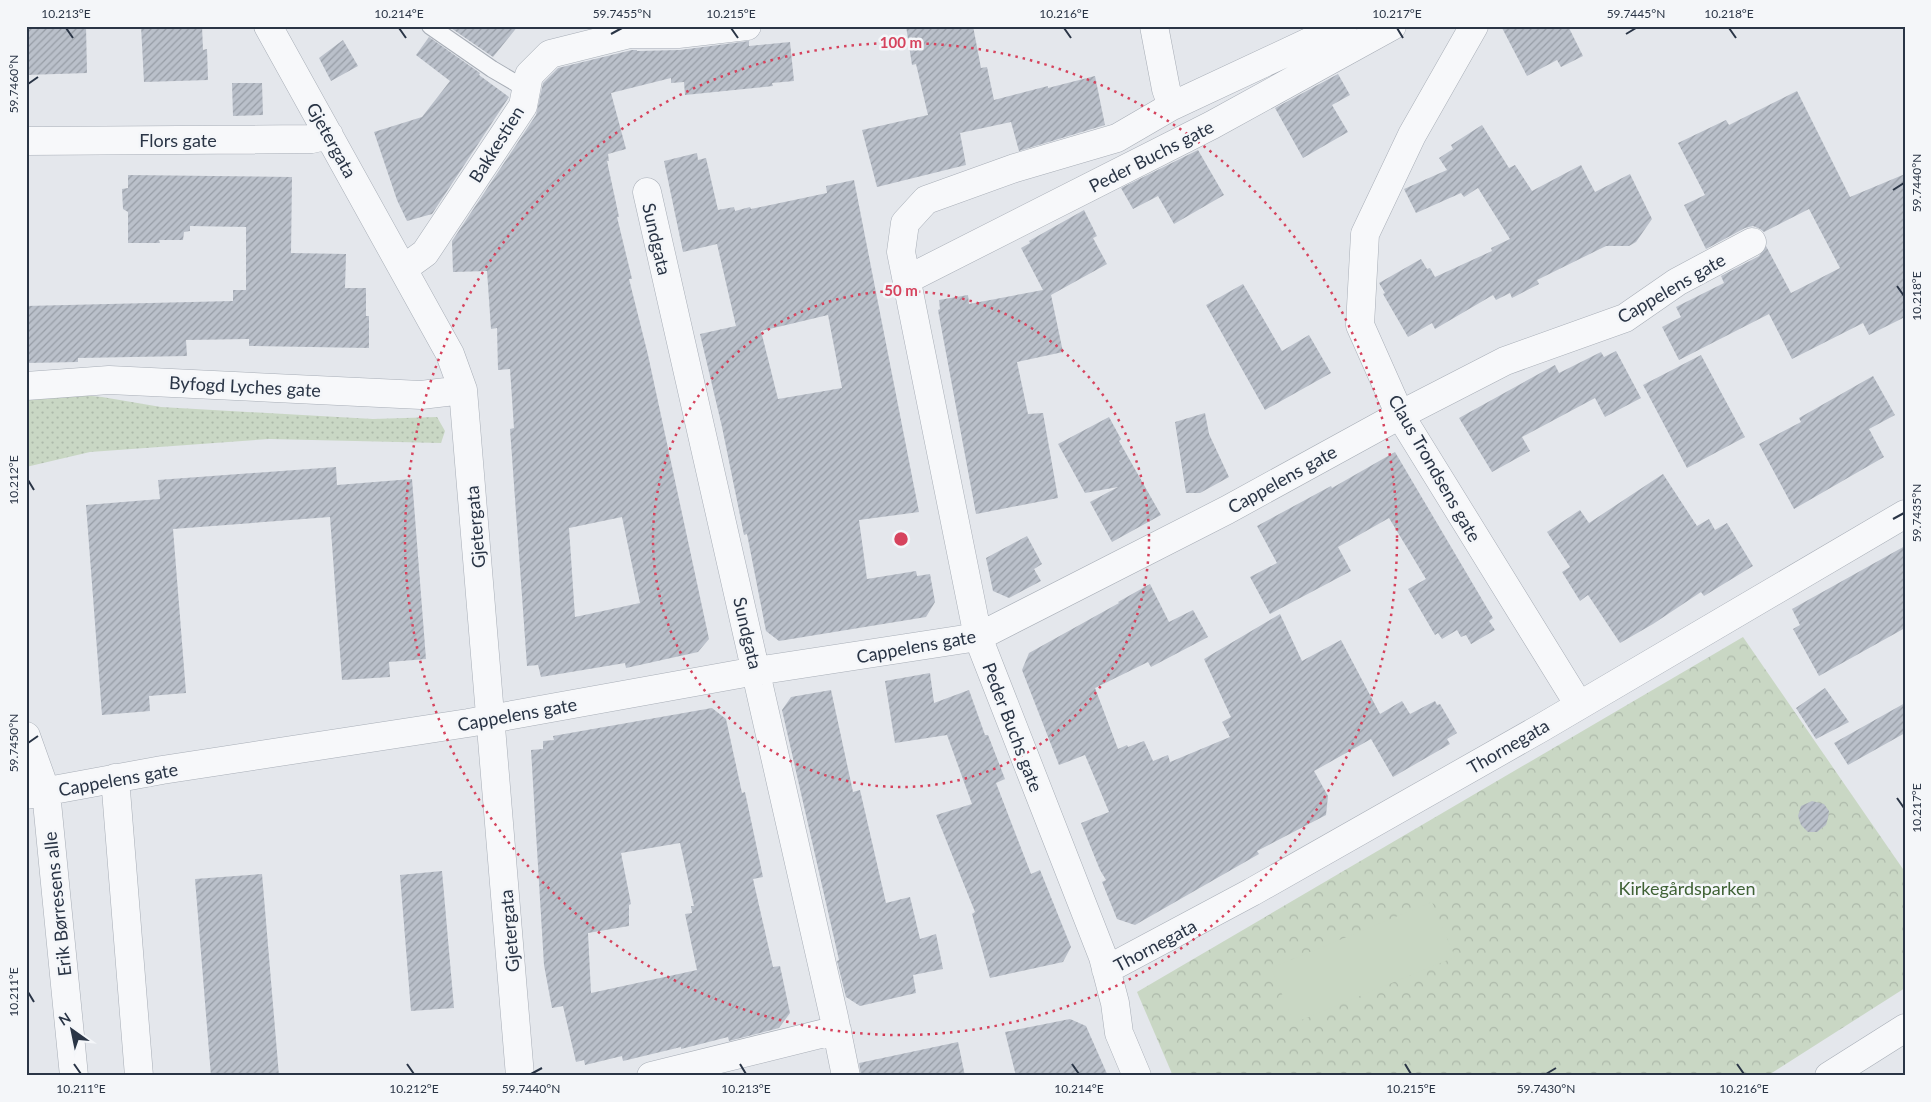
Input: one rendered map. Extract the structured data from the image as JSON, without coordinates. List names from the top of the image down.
{
  "streets": {
    "street": [
      "Flors gate",
      "Gjetergata",
      "Bakkestien",
      "Peder Buchs gate",
      "Sundgata",
      "Cappelens gate",
      "Byfogd Lyches gate",
      "Claus Trondsens gate",
      "Thornegata",
      "Erik Børresens alle"
    ]
  },
  "crossings": [
    ["Flors gate", "Gjetergata"],
    ["Gjetergata", "Bakkestien"],
    ["Gjetergata", "Cappelens gate"],
    ["Gjetergata", "Byfogd Lyches gate"],
    ["Peder Buchs gate", "Cappelens gate"],
    ["Peder Buchs gate", "Thornegata"],
    ["Sundgata", "Cappelens gate"],
    ["Cappelens gate", "Claus Trondsens gate"],
    ["Cappelens gate", "Erik Børresens alle"],
    ["Claus Trondsens gate", "Thornegata"]
  ],
  "parks": ["Kirkegårdsparken"],
  "north": "top left",
  "coordinates": [
    "10.213°E",
    "10.214°E",
    "59.7455°N",
    "10.215°E",
    "10.216°E",
    "10.217°E",
    "59.7445°N",
    "10.218°E",
    "59.7460°N",
    "59.7440°N",
    "10.212°E",
    "59.7435°N",
    "59.7450°N",
    "10.211°E",
    "59.7430°N"
  ],
  "rings": ["100 m", "50 m"]
}
